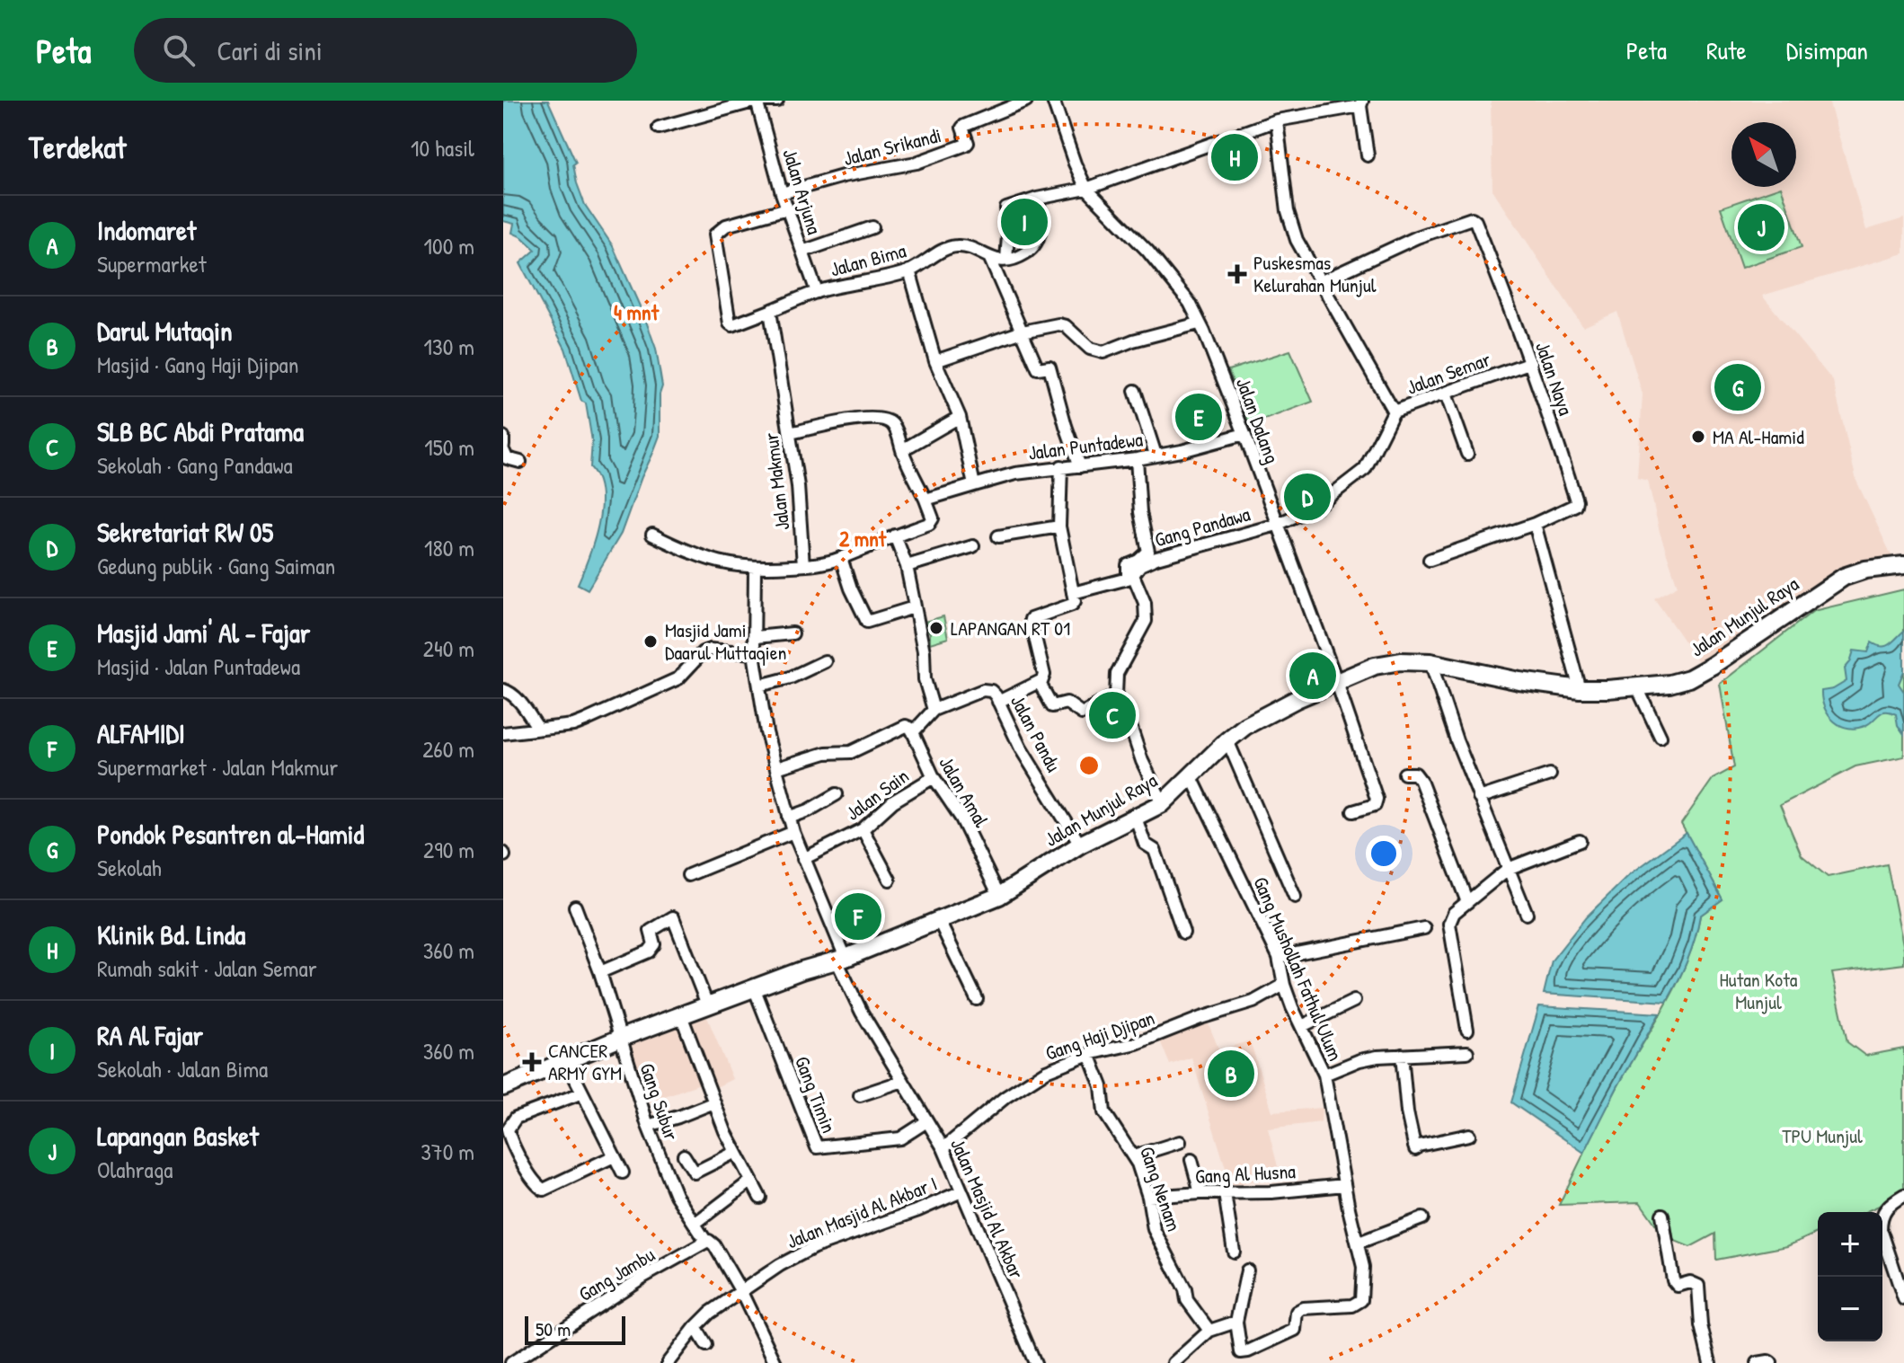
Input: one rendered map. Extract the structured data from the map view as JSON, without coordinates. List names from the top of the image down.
{
  "streets": {
    "street": [
      "Jalan Srikandi",
      "Jalan Arjuna",
      "Jalan Bima",
      "Jalan Semar",
      "Jalan Naya",
      "Jalan Dalang",
      "Jalan Puntadewa",
      "Jalan Makmur",
      "Gang Pandawa",
      "Jalan Munjul Raya",
      "Jalan Pandu",
      "Jalan Amal",
      "Jalan Sain",
      "Gang Mushollah Fathul Ulum",
      "Gang Haji Djipan",
      "Gang Timin",
      "Gang Subur",
      "Gang Al Husna",
      "Gang Nenam",
      "Jalan Masjid Al Akbar",
      "Jalan Masjid Al Akbar I",
      "Gang Jambu"
    ]
  },
  "crossings": [
    ["Jalan Srikandi", "Jalan Arjuna"],
    ["Jalan Arjuna", "Jalan Bima"],
    ["Jalan Semar", "Jalan Naya"],
    ["Jalan Dalang", "Jalan Puntadewa"],
    ["Jalan Dalang", "Gang Pandawa"],
    ["Jalan Dalang", "Jalan Munjul Raya"],
    ["Jalan Munjul Raya", "Jalan Pandu"],
    ["Jalan Munjul Raya", "Jalan Amal"],
    ["Jalan Munjul Raya", "Gang Mushollah Fathul Ulum"],
    ["Jalan Munjul Raya", "Gang Timin"],
    ["Jalan Munjul Raya", "Gang Subur"],
    ["Jalan Munjul Raya", "Jalan Masjid Al Akbar"],
    ["Jalan Amal", "Jalan Sain"],
    ["Gang Mushollah Fathul Ulum", "Gang Haji Djipan"],
    ["Gang Mushollah Fathul Ulum", "Gang Al Husna"],
    ["Gang Haji Djipan", "Gang Nenam"],
    ["Gang Haji Djipan", "Jalan Masjid Al Akbar"],
    ["Gang Timin", "Jalan Masjid Al Akbar"],
    ["Gang Subur", "Jalan Masjid Al Akbar I"],
    ["Gang Subur", "Gang Jambu"],
    ["Gang Al Husna", "Gang Nenam"],
    ["Jalan Masjid Al Akbar", "Jalan Masjid Al Akbar I"]
  ],
  "parks": ["Hutan Kota Munjul", "TPU Munjul"],
  "places": {
    "health": ["Puskesmas Kelurahan Munjul", "CANCER ARMY GYM"],
    "other": ["MA Al-Hamid", "LAPANGAN RT 01", "Masjid Jami Daarul Muttaqien"]
  },
  "scale_bar": "50 m",
  "north": "top left",
  "page": {
    "header": "Peta",
    "search": "Cari di sini",
    "nav": ["Peta", "Rute", "Disimpan"],
    "heading": ["Terdekat", "10 hasil"],
    "pins": [
      "H",
      "I",
      "J",
      "G",
      "E",
      "D",
      "A",
      "C",
      "F",
      "B"
    ],
    "list": [
      {
        "mark": "A",
        "name": "Indomaret",
        "note": "Supermarket",
        "value": "100 m"
      },
      {
        "mark": "B",
        "name": "Darul Mutaqin",
        "note": "Masjid · Gang Haji Djipan",
        "value": "130 m"
      },
      {
        "mark": "C",
        "name": "SLB BC Abdi Pratama",
        "note": "Sekolah · Gang Pandawa",
        "value": "150 m"
      },
      {
        "mark": "D",
        "name": "Sekretariat RW 05",
        "note": "Gedung publik · Gang Saiman",
        "value": "180 m"
      },
      {
        "mark": "E",
        "name": "Masjid Jami' Al - Fajar",
        "note": "Masjid · Jalan Puntadewa",
        "value": "240 m"
      },
      {
        "mark": "F",
        "name": "ALFAMIDI",
        "note": "Supermarket · Jalan Makmur",
        "value": "260 m"
      },
      {
        "mark": "G",
        "name": "Pondok Pesantren al-Hamid",
        "note": "Sekolah",
        "value": "290 m"
      },
      {
        "mark": "H",
        "name": "Klinik Bd. Linda",
        "note": "Rumah sakit · Jalan Semar",
        "value": "360 m"
      },
      {
        "mark": "I",
        "name": "RA Al Fajar",
        "note": "Sekolah · Jalan Bima",
        "value": "360 m"
      },
      {
        "mark": "J",
        "name": "Lapangan Basket",
        "note": "Olahraga",
        "value": "370 m"
      }
    ],
    "map_buttons": ["+", "−"],
    "scale": "50 m"
  },
  "rings": ["4 mnt", "2 mnt"]
}
